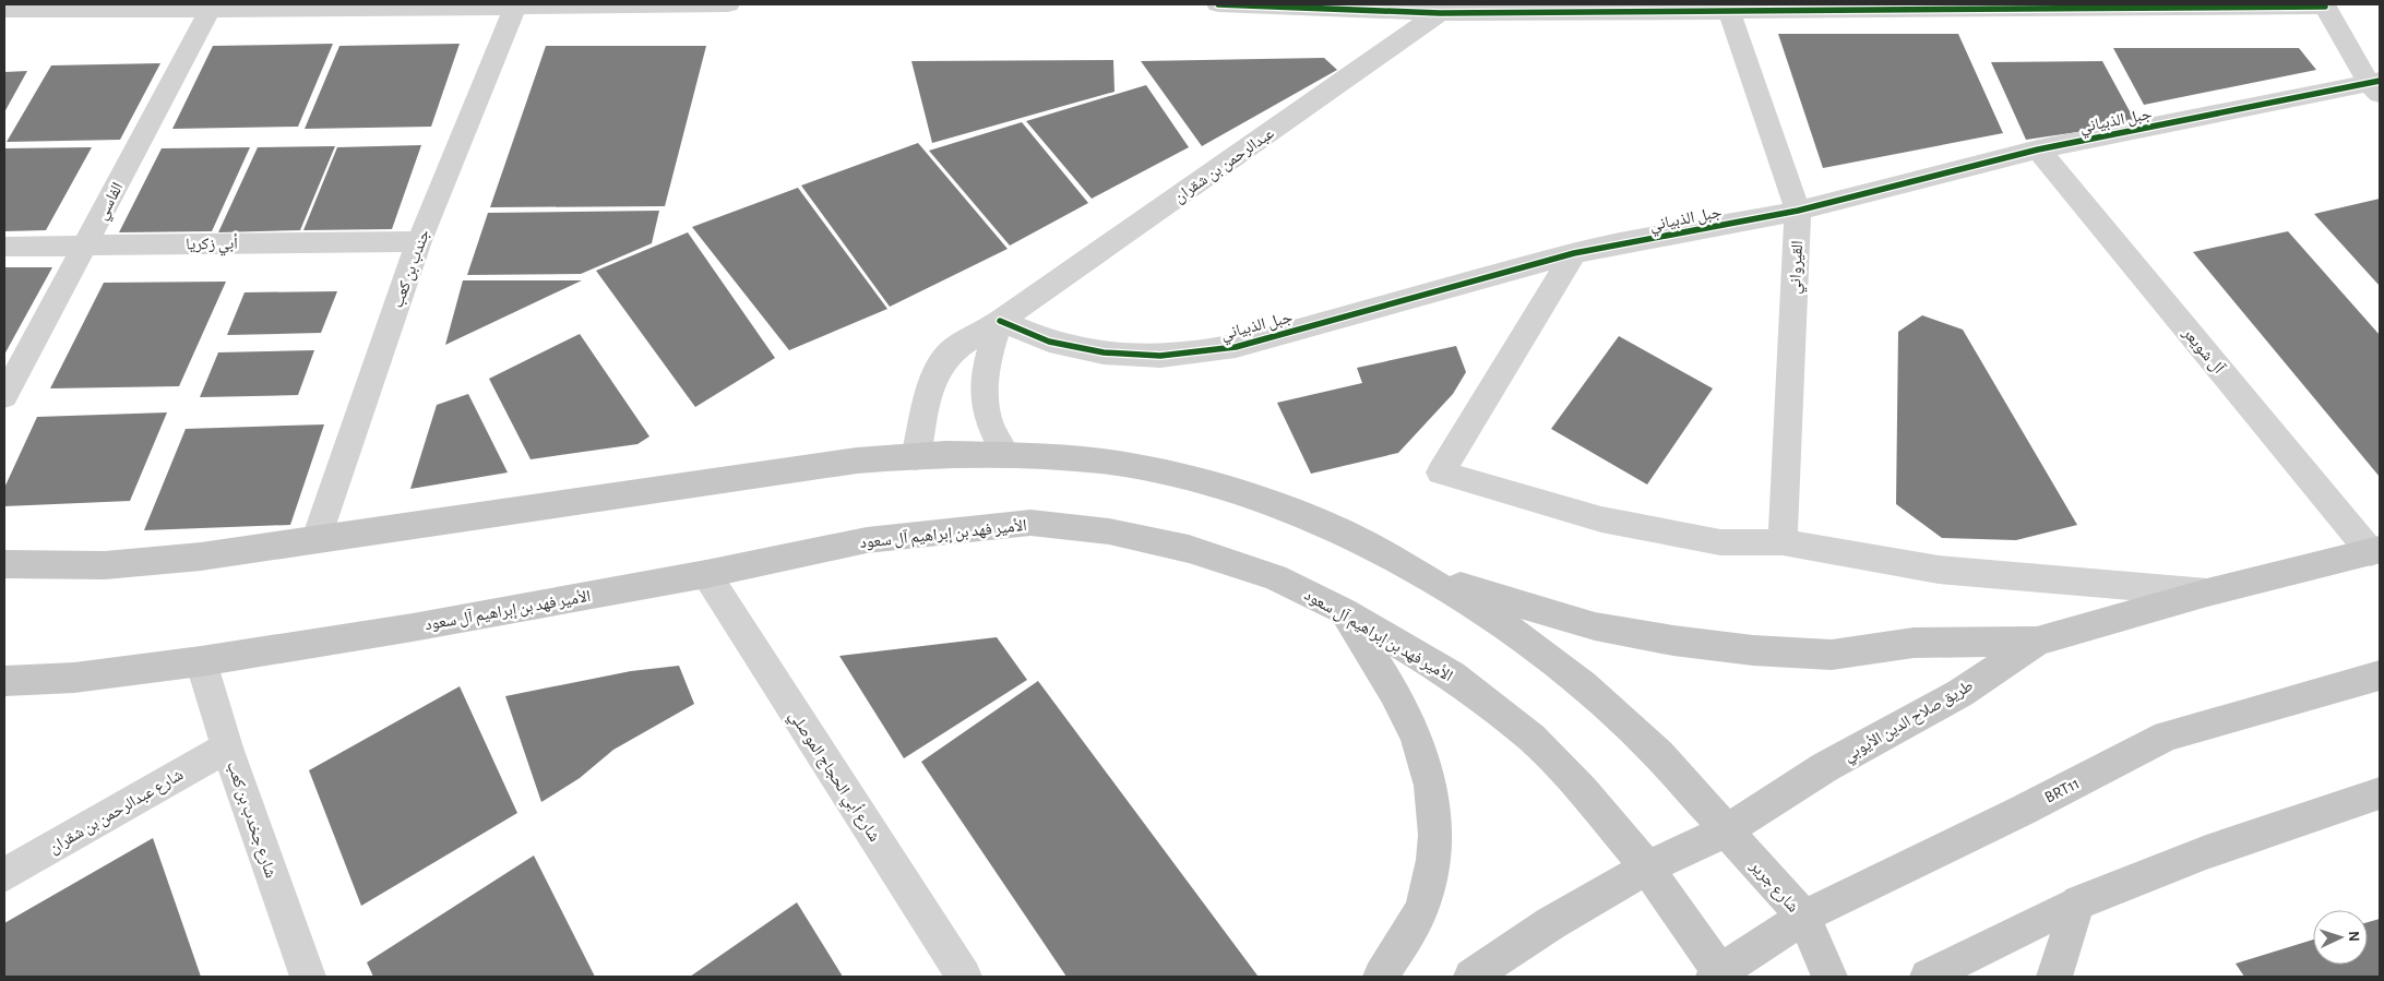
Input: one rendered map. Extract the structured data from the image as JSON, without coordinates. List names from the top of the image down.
{
  "streets": {
    "main road": [
      "الأمير فهد بن إبراهيم آل سعود",
      "طريق صلاح الدين الأيوبي",
      "BRT11",
      "شارع جرير"
    ],
    "street": [
      "جبل الذبياني",
      "عبدالرحمن بن شقران",
      "الفاسي",
      "أبي زكريا",
      "القيرواني",
      "جندب بن كعب",
      "آل شويعر",
      "شارع أبي الحجاج الموصلي",
      "شارع عبدالرحمن بن شقران",
      "شارع جخدب بن كعب"
    ]
  },
  "crossings": [
    ["جبل الذبياني", "عبدالرحمن بن شقران"],
    ["جبل الذبياني", "القيرواني"],
    ["جبل الذبياني", "آل شويعر"],
    ["الفاسي", "أبي زكريا"],
    ["أبي زكريا", "جندب بن كعب"],
    ["آل شويعر", "طريق صلاح الدين الأيوبي"],
    ["الأمير فهد بن إبراهيم آل سعود", "طريق صلاح الدين الأيوبي"],
    ["الأمير فهد بن إبراهيم آل سعود", "شارع أبي الحجاج الموصلي"],
    ["الأمير فهد بن إبراهيم آل سعود", "BRT11"],
    ["الأمير فهد بن إبراهيم آل سعود", "شارع جخدب بن كعب"],
    ["طريق صلاح الدين الأيوبي", "شارع جرير"],
    ["BRT11", "شارع جرير"],
    ["شارع عبدالرحمن بن شقران", "شارع جخدب بن كعب"]
  ],
  "north": "right"
}
